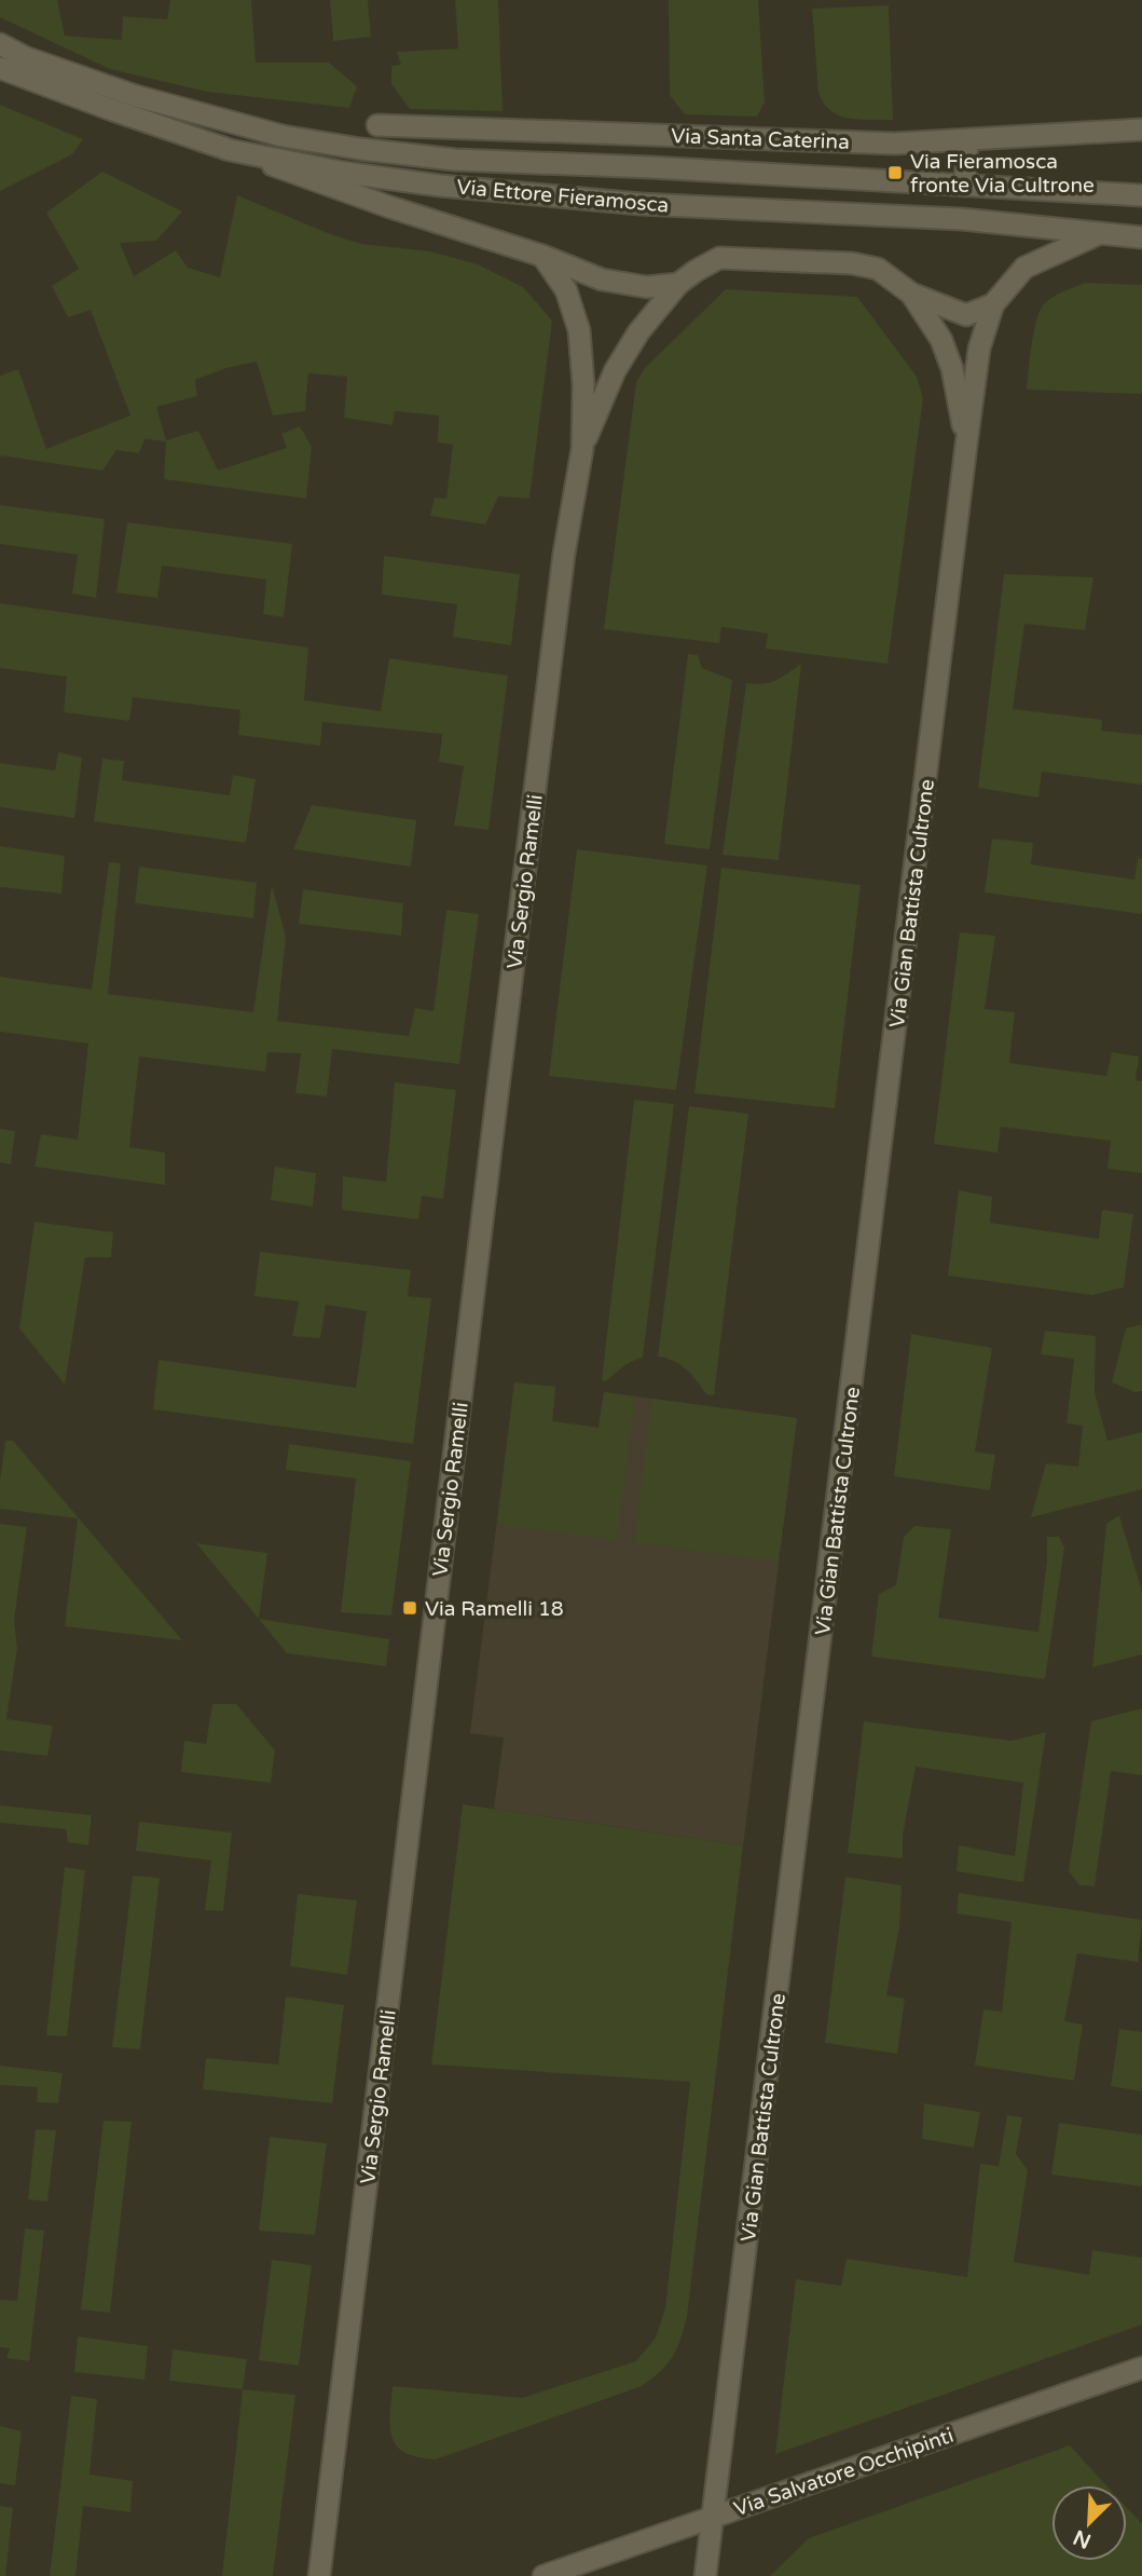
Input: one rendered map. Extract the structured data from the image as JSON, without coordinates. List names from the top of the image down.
{
  "streets": {
    "street": [
      "Via Santa Caterina",
      "Via Ettore Fieramosca",
      "Via Sergio Ramelli",
      "Via Gian Battista Cultrone",
      "Via Salvatore Occhipinti"
    ]
  },
  "crossings": [
    ["Via Gian Battista Cultrone", "Via Salvatore Occhipinti"]
  ],
  "places": {
    "transit": ["Via Fieramosca fronte Via Cultrone", "Via Ramelli 18"]
  },
  "north": "bottom left"
}
